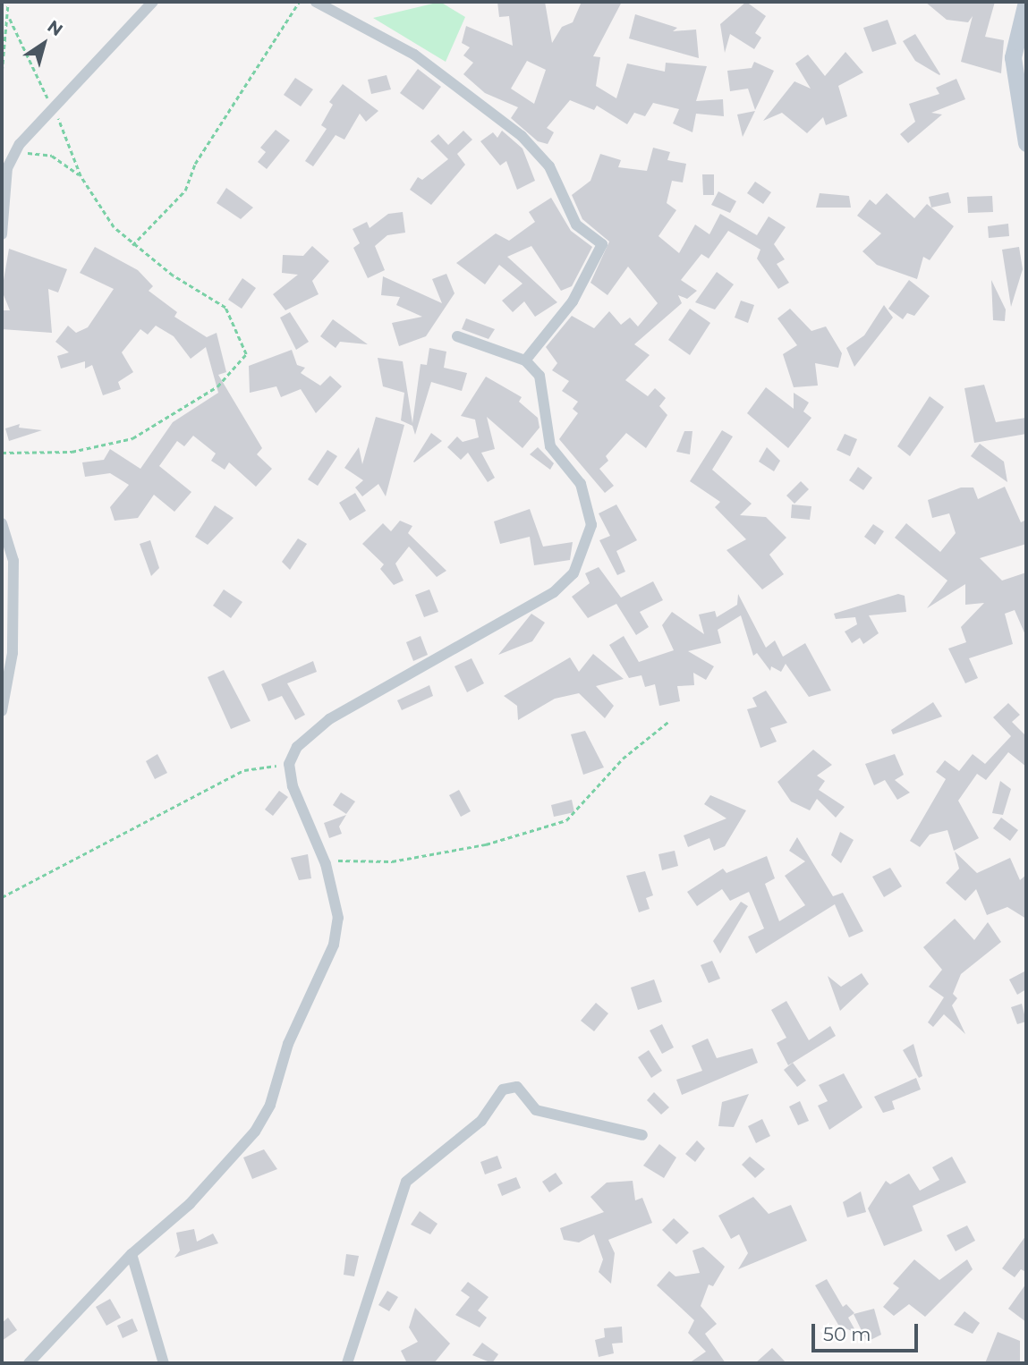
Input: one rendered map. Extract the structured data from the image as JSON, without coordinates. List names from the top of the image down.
{
  "scale_bar": "50 m",
  "north": "top right"
}
